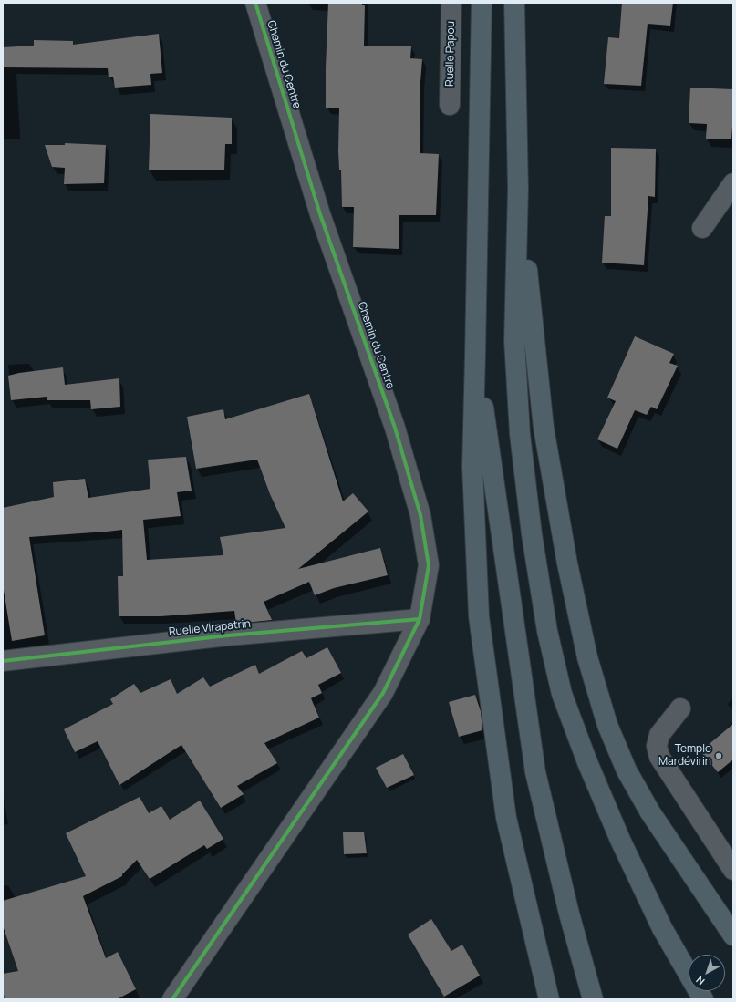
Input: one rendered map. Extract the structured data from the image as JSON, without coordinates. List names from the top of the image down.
{
  "streets": {
    "street": ["Ruelle Papou", "Chemin du Centre", "Ruelle Virapatrin"]
  },
  "crossings": [
    ["Chemin du Centre", "Ruelle Virapatrin"]
  ],
  "places": ["Temple Mardévirin"],
  "north": "bottom left"
}
